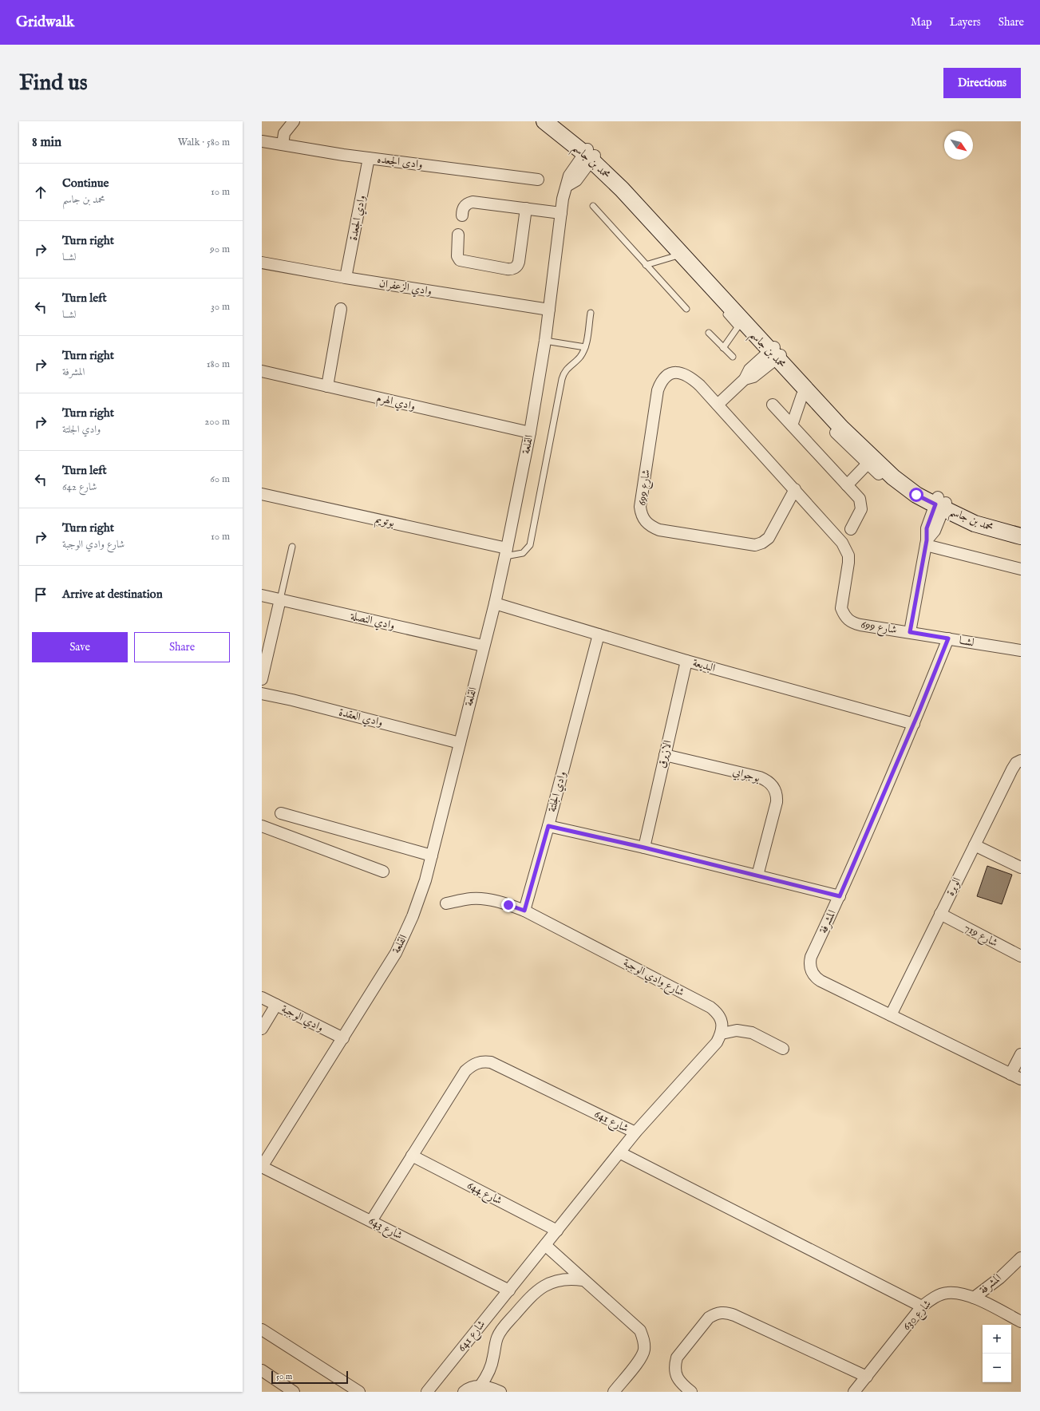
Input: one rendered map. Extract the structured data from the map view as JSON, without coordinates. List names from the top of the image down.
{
  "streets": {
    "street": [
      "محمد بن جاسم",
      "وادى الجعده",
      "وادي الجعدة",
      "وادي الزعفران",
      "وادي الهرم",
      "القلعة",
      "شارع 699",
      "بوتويم",
      "وادي النصلة",
      "لشــا",
      "البديعة",
      "وادي العقدة",
      "الازيرق",
      "بوجوابي",
      "وادي الجلتة",
      "الوبرة",
      "المشرفة",
      "شارع 719",
      "شارع وادي الوجبة",
      "وادي الوجبة",
      "شارع 641",
      "شارع 644",
      "شارع 643",
      "شارع 630"
    ]
  },
  "crossings": [
    ["محمد بن جاسم", "القلعة"],
    ["وادى الجعده", "وادي الجعدة"],
    ["وادي الجعدة", "وادي الزعفران"],
    ["وادي الزعفران", "القلعة"],
    ["وادي الهرم", "القلعة"],
    ["القلعة", "بوتويم"],
    ["القلعة", "وادي النصلة"],
    ["القلعة", "البديعة"],
    ["القلعة", "وادي العقدة"],
    ["القلعة", "وادي الوجبة"],
    ["القلعة", "شارع 643"],
    ["شارع 699", "لشــا"],
    ["لشــا", "المشرفة"],
    ["البديعة", "الازيرق"],
    ["البديعة", "وادي الجلتة"],
    ["البديعة", "المشرفة"],
    ["الازيرق", "بوجوابي"],
    ["الازيرق", "وادي الجلتة"],
    ["بوجوابي", "وادي الجلتة"],
    ["وادي الجلتة", "المشرفة"],
    ["الوبرة", "المشرفة"],
    ["الوبرة", "شارع 719"],
    ["المشرفة", "شارع 630"],
    ["شارع 641", "شارع 644"],
    ["شارع 641", "شارع 643"]
  ],
  "scale_bar": "50 m",
  "north": "bottom right",
  "page": {
    "header": "Gridwalk",
    "nav": ["Map", "Layers", "Share"],
    "buttons": [
      "Directions",
      ["Save", "Share"]
    ],
    "title": "Find us",
    "heading": ["8 min", "Walk · 580 m"],
    "list": [
      ["Continue", "محمد بن جاسم", "10 m"],
      ["Turn right", "لشــا", "90 m"],
      ["Turn left", "لشــا", "30 m"],
      ["Turn right", "المشرفة", "180 m"],
      ["Turn right", "وادي الجلتة", "200 m"],
      ["Turn left", "شارع 642", "60 m"],
      ["Turn right", "شارع وادي الوجبة", "10 m"],
      "Arrive at destination"
    ],
    "map_buttons": ["+", "−"],
    "scale": "50 m"
  }
}
